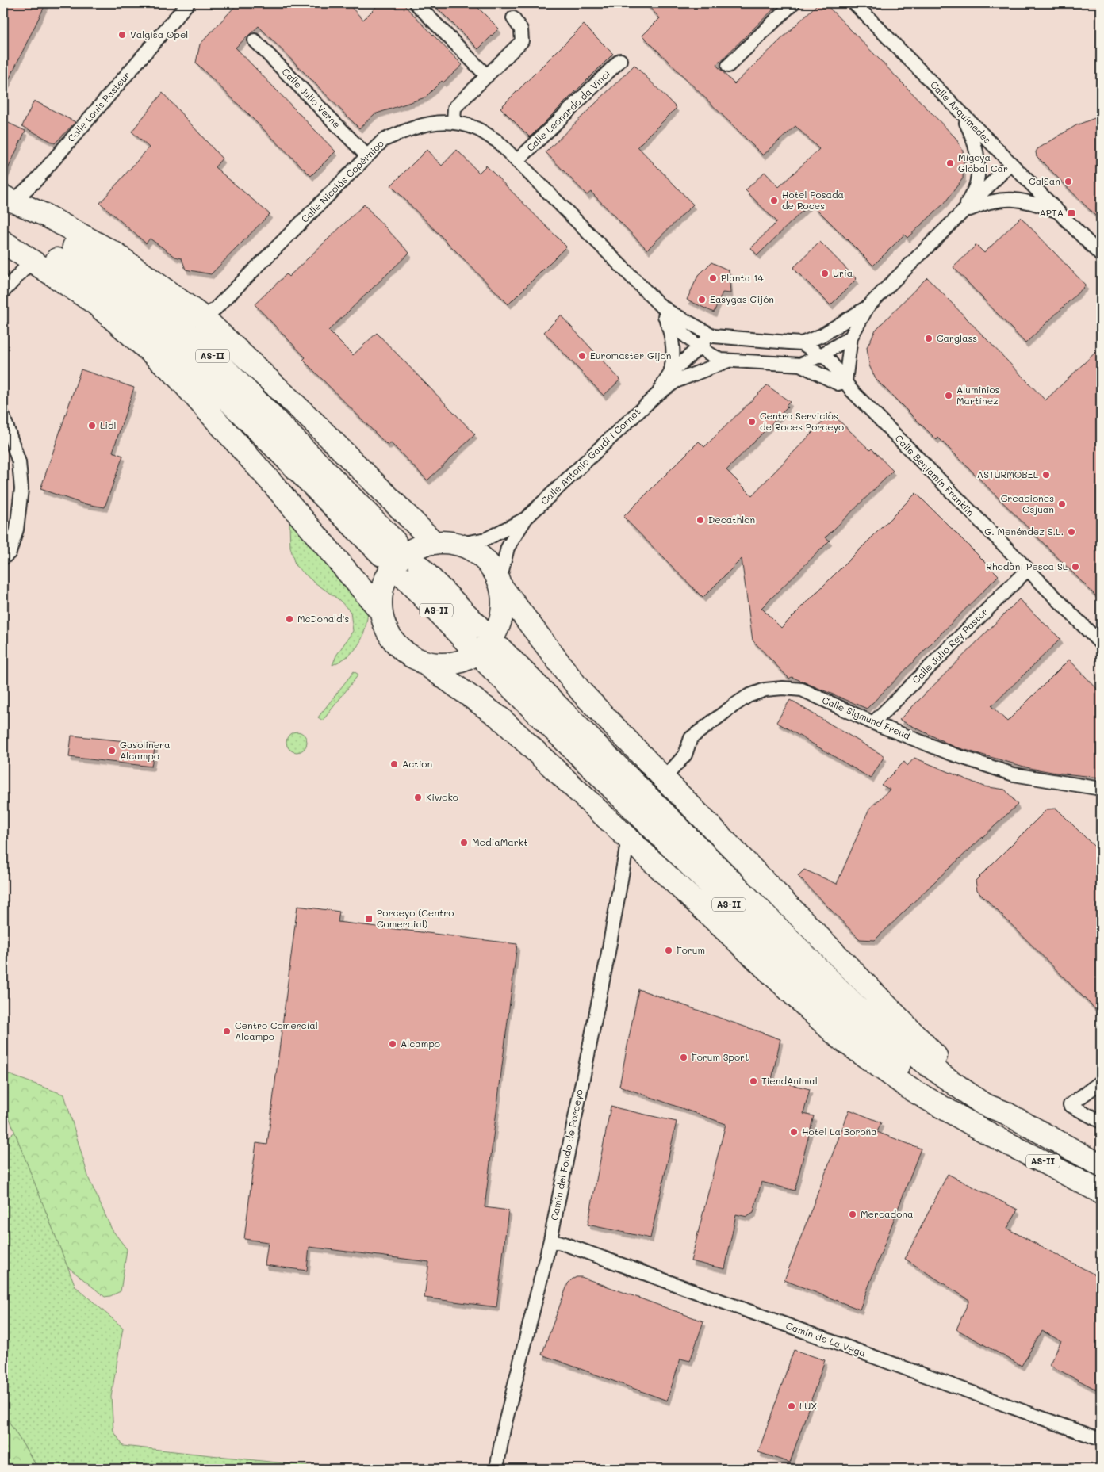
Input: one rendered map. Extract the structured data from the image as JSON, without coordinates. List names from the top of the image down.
{
  "streets": {
    "highway": ["AS-II"],
    "street": [
      "Calle Julio Verne",
      "Calle Louis Pasteur",
      "Calle Leonardo da Vinci",
      "Calle Arquímedes",
      "Calle Nicolás Copérnico",
      "Calle Antonio Gaudí i Cornet",
      "Calle Benjamín Franklin",
      "Calle Julio Rey Pastor",
      "Calle Sigmund Freud",
      "Camín del Fondo de Porceyo",
      "Camín de La Vega"
    ]
  },
  "crossings": [
    ["Calle Julio Verne", "Calle Nicolás Copérnico"],
    ["Calle Leonardo da Vinci", "Calle Nicolás Copérnico"],
    ["Calle Nicolás Copérnico", "Calle Antonio Gaudí i Cornet"],
    ["Calle Benjamín Franklin", "Calle Julio Rey Pastor"],
    ["Calle Julio Rey Pastor", "Calle Sigmund Freud"],
    ["Camín del Fondo de Porceyo", "Camín de La Vega"]
  ],
  "places": {
    "other": [
      "Valgisa Opel",
      "Migoya Global Car",
      "CalSan",
      "Hotel Posada de Roces",
      "Uría",
      "Planta 14",
      "Easygas Gijón",
      "Carglass",
      "Euromaster Gijon",
      "Aluminios Martínez",
      "Centro Servicios de Roces Porceyo",
      "Lidl",
      "ASTURMOBEL",
      "Creaciones Osjuan",
      "Decathlon",
      "G. Menéndez S.L.",
      "Rhodani Pesca SL",
      "McDonald's",
      "Gasolinera Alcampo",
      "Action",
      "Kiwoko",
      "MediaMarkt",
      "Forum",
      "Centro Comercial Alcampo",
      "Alcampo",
      "Forum Sport",
      "TiendAnimal",
      "Hotel La Boroña",
      "Mercadona",
      "LUX"
    ],
    "transit": ["APTA", "Porceyo (Centro Comercial)"]
  }
}
